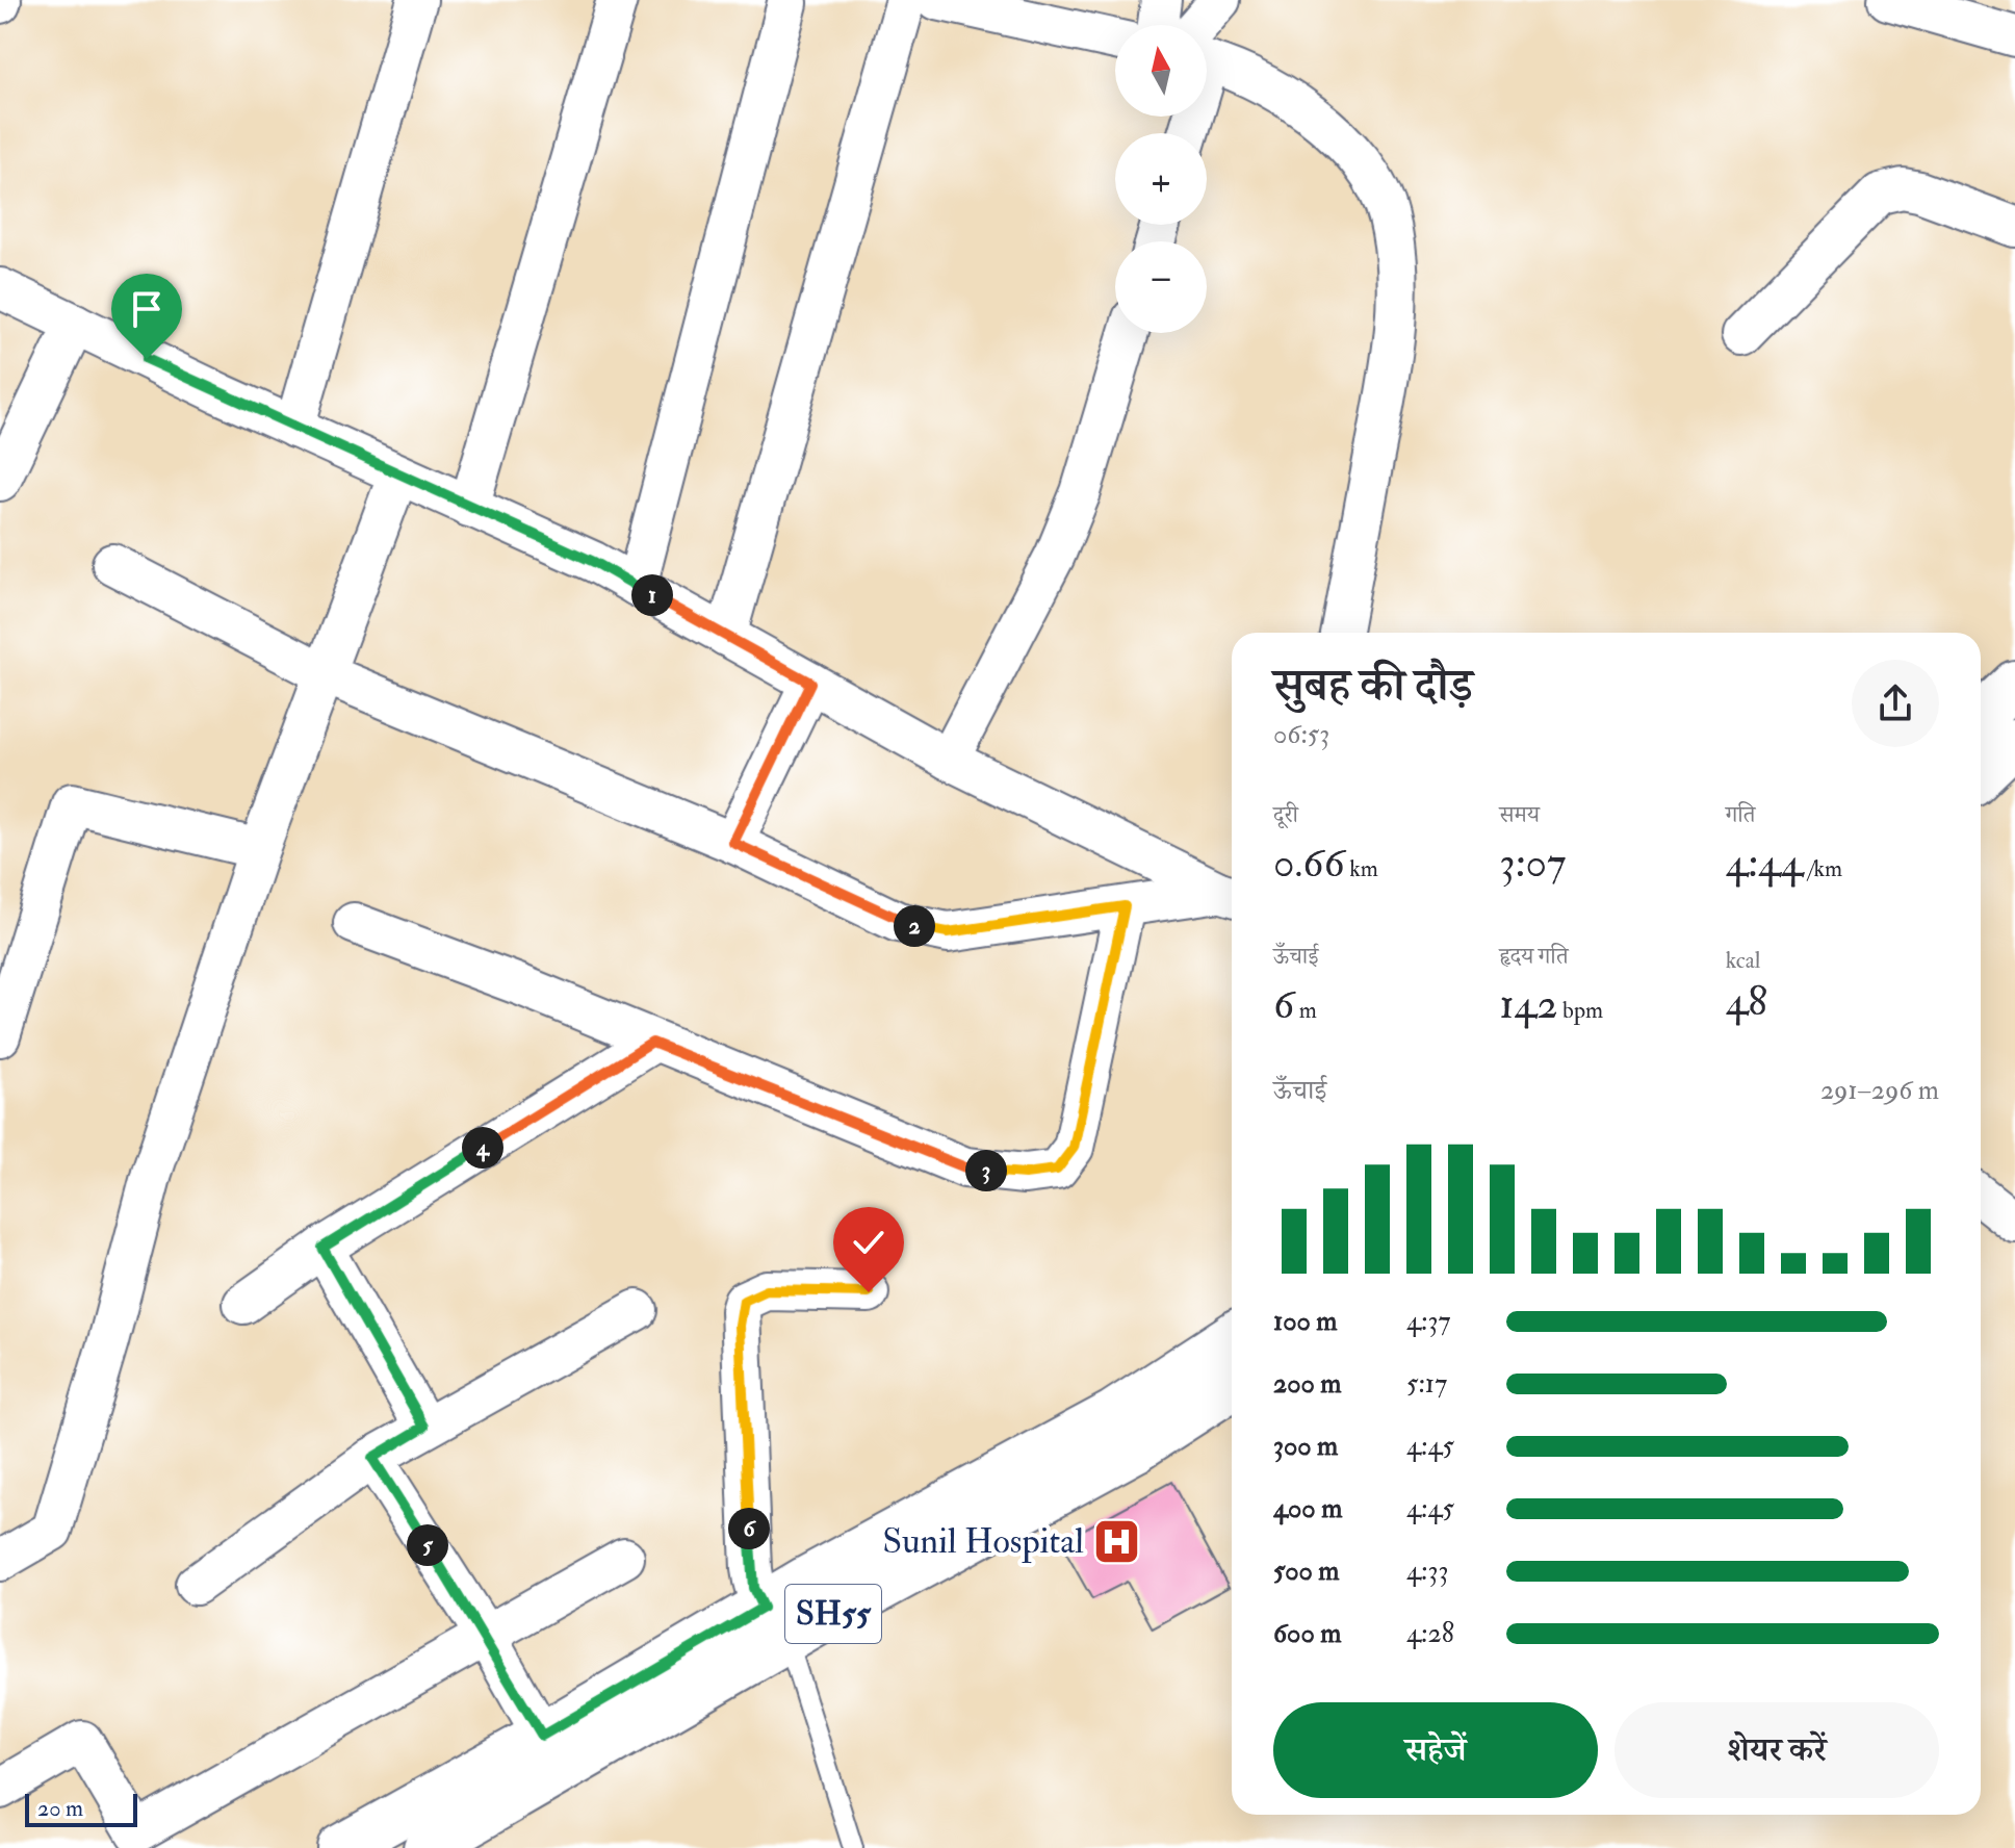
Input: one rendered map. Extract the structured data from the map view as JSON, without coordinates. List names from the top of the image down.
{
  "streets": {
    "main road": ["SH55"]
  },
  "places": {
    "hospital": ["Sunil Hospital"]
  },
  "scale_bar": "20 m",
  "north": "top",
  "page": {
    "map_buttons": ["+", "−"],
    "pins": [
      "1",
      "2",
      "4",
      "3",
      "6",
      "5"
    ],
    "heading": ["सुबह की दौड़", "06:53"],
    "stats": [
      ["दूरी", "0.66 km"],
      ["समय", "3:07"],
      ["गति", "4:44 /km"],
      ["ऊँचाई", "6 m"],
      ["हृदय गति", "142 bpm"],
      ["kcal", "48"]
    ],
    "chart": ["ऊँचाई", "291–296 m"],
    "list": [
      {
        "name": "100 m",
        "note": "4:37"
      },
      {
        "name": "200 m",
        "note": "5:17"
      },
      {
        "name": "300 m",
        "note": "4:45"
      },
      {
        "name": "400 m",
        "note": "4:45"
      },
      {
        "name": "500 m",
        "note": "4:33"
      },
      {
        "name": "600 m",
        "note": "4:28"
      }
    ],
    "buttons": ["सहेजें", "शेयर करें"],
    "scale": "20 m"
  }
}
